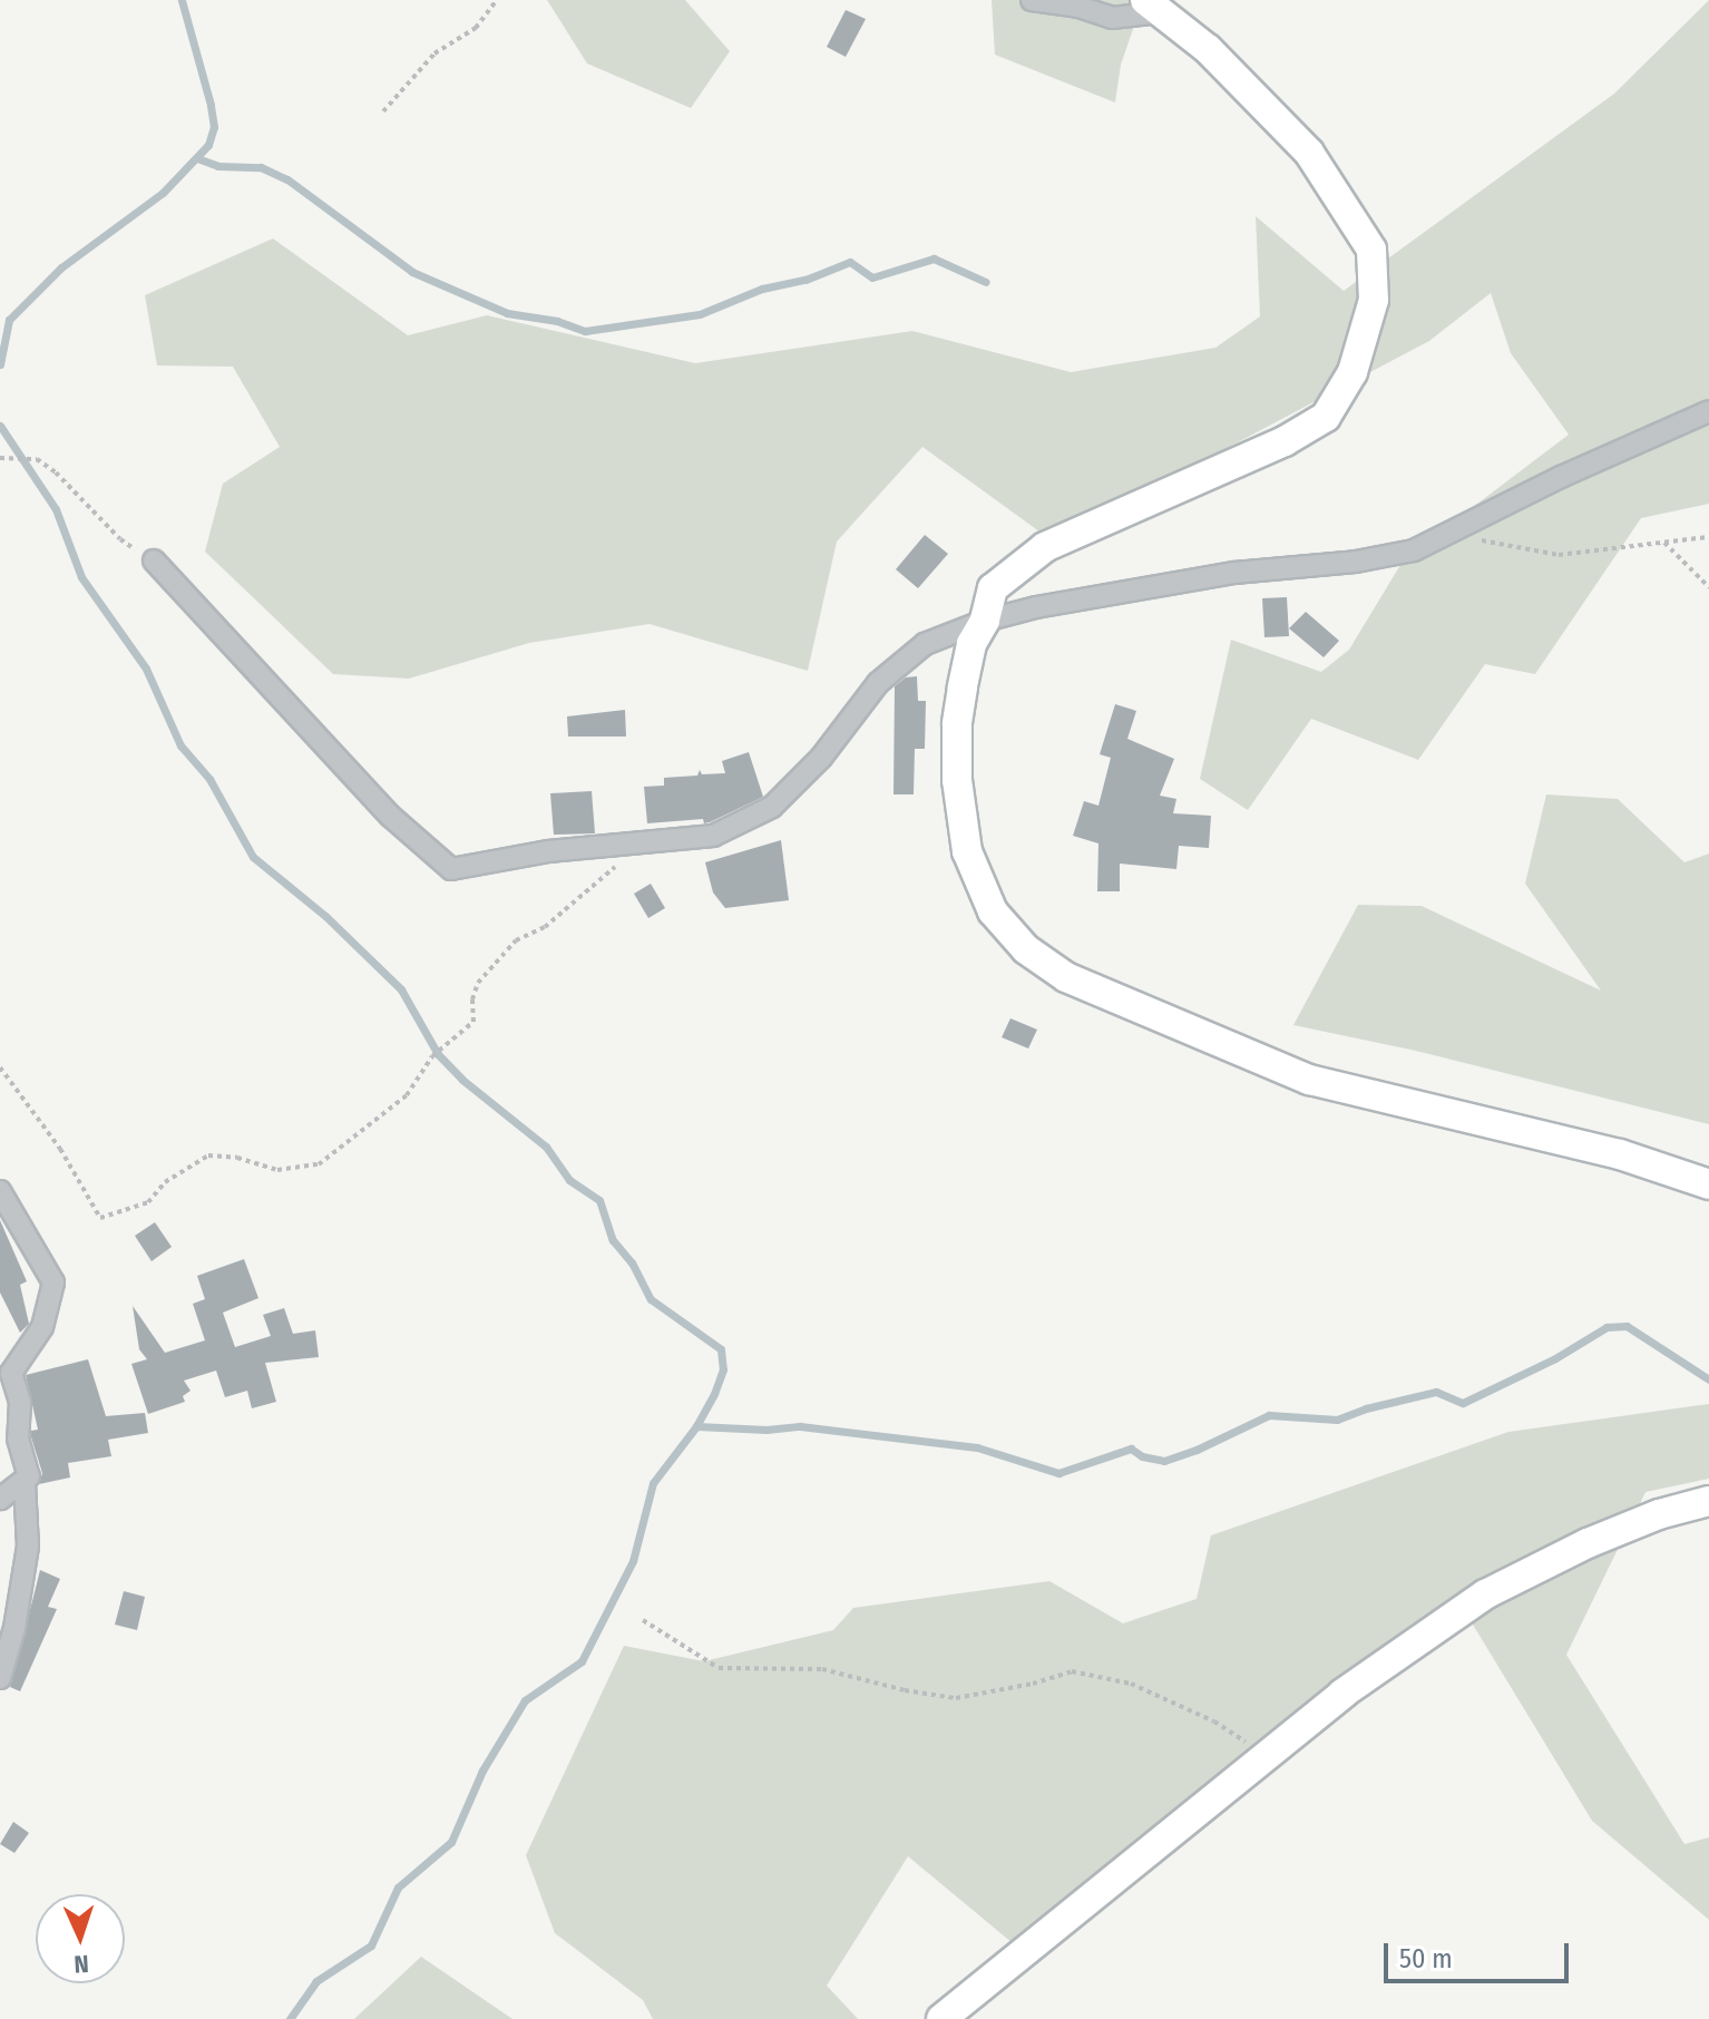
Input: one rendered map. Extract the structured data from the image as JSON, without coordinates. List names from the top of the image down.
{
  "scale_bar": "50 m",
  "north": "bottom"
}
